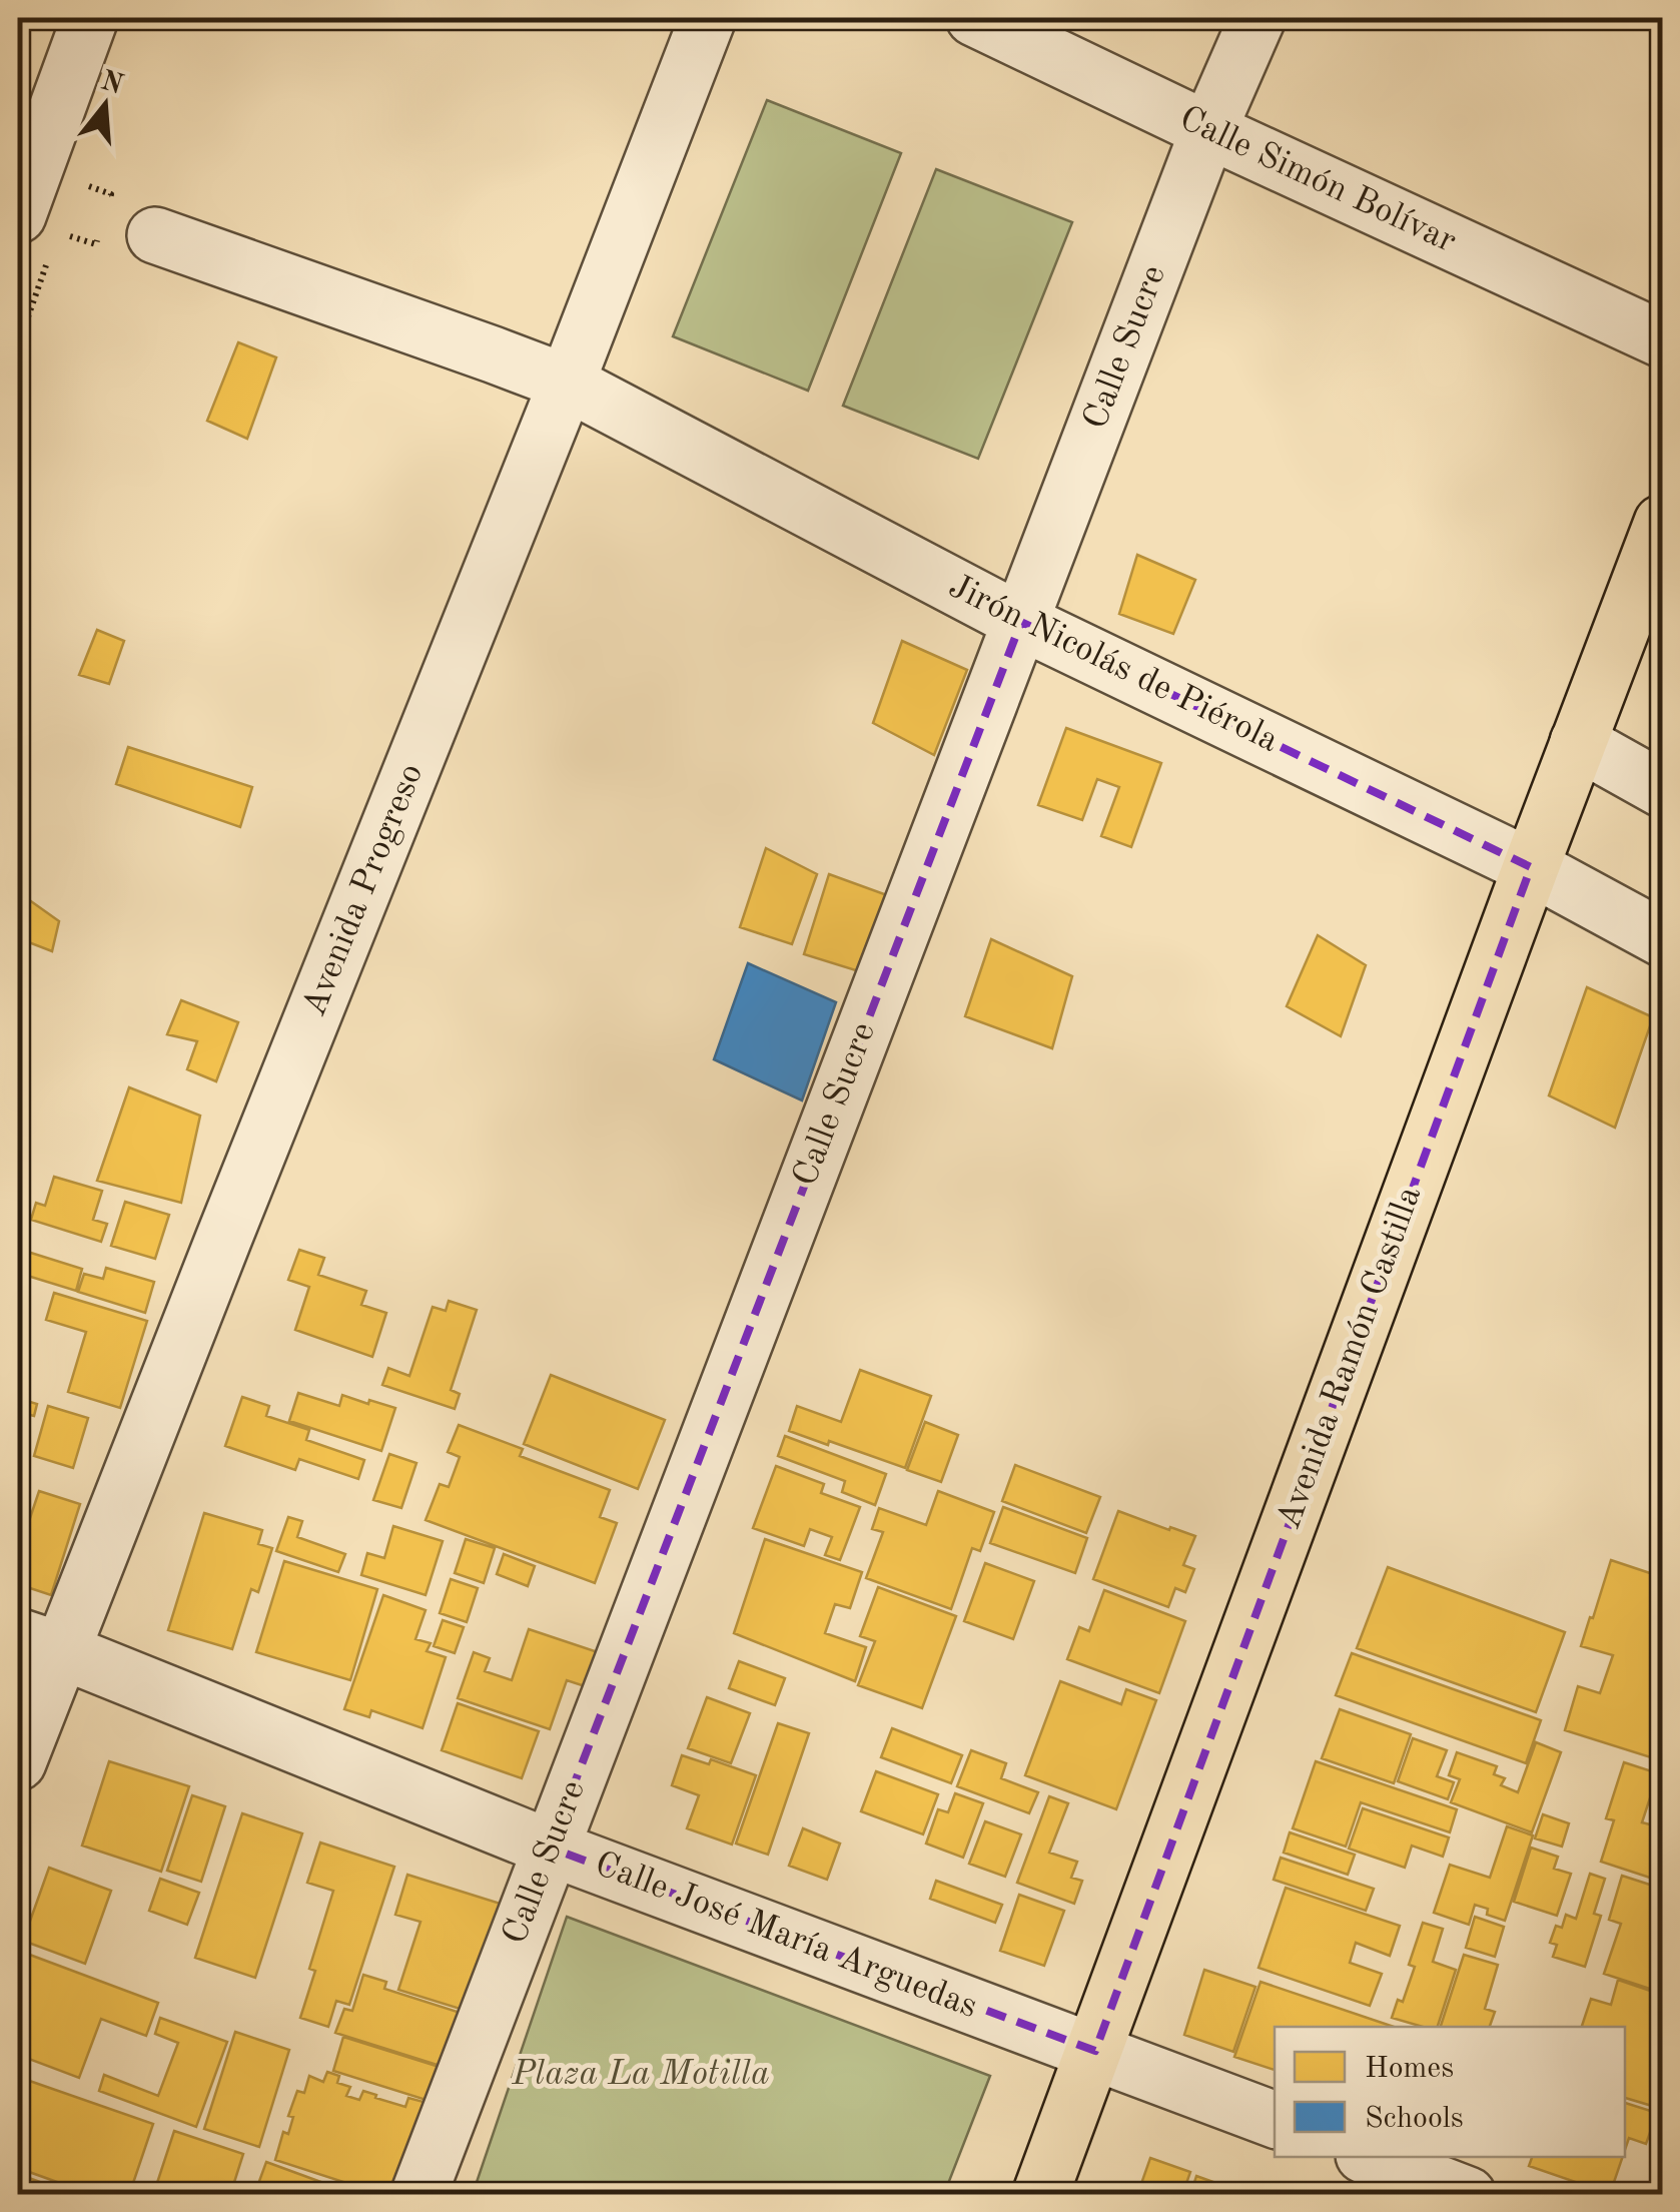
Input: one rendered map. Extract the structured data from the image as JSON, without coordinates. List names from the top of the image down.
{
  "streets": {
    "main road": ["Avenida Ramón Castilla"],
    "street": [
      "Calle Simón Bolívar",
      "Calle Sucre",
      "Jirón Nicolás de Piérola",
      "Avenida Progreso",
      "Calle José María Arguedas"
    ]
  },
  "crossings": [
    ["Calle Simón Bolívar", "Calle Sucre"],
    ["Calle Sucre", "Jirón Nicolás de Piérola"],
    ["Calle Sucre", "Calle José María Arguedas"],
    ["Jirón Nicolás de Piérola", "Avenida Progreso"],
    ["Jirón Nicolás de Piérola", "Avenida Ramón Castilla"],
    ["Avenida Progreso", "Calle José María Arguedas"],
    ["Avenida Ramón Castilla", "Calle José María Arguedas"]
  ],
  "parks": ["Plaza La Motilla"],
  "legend": ["Homes", "Schools"],
  "north": "top"
}
